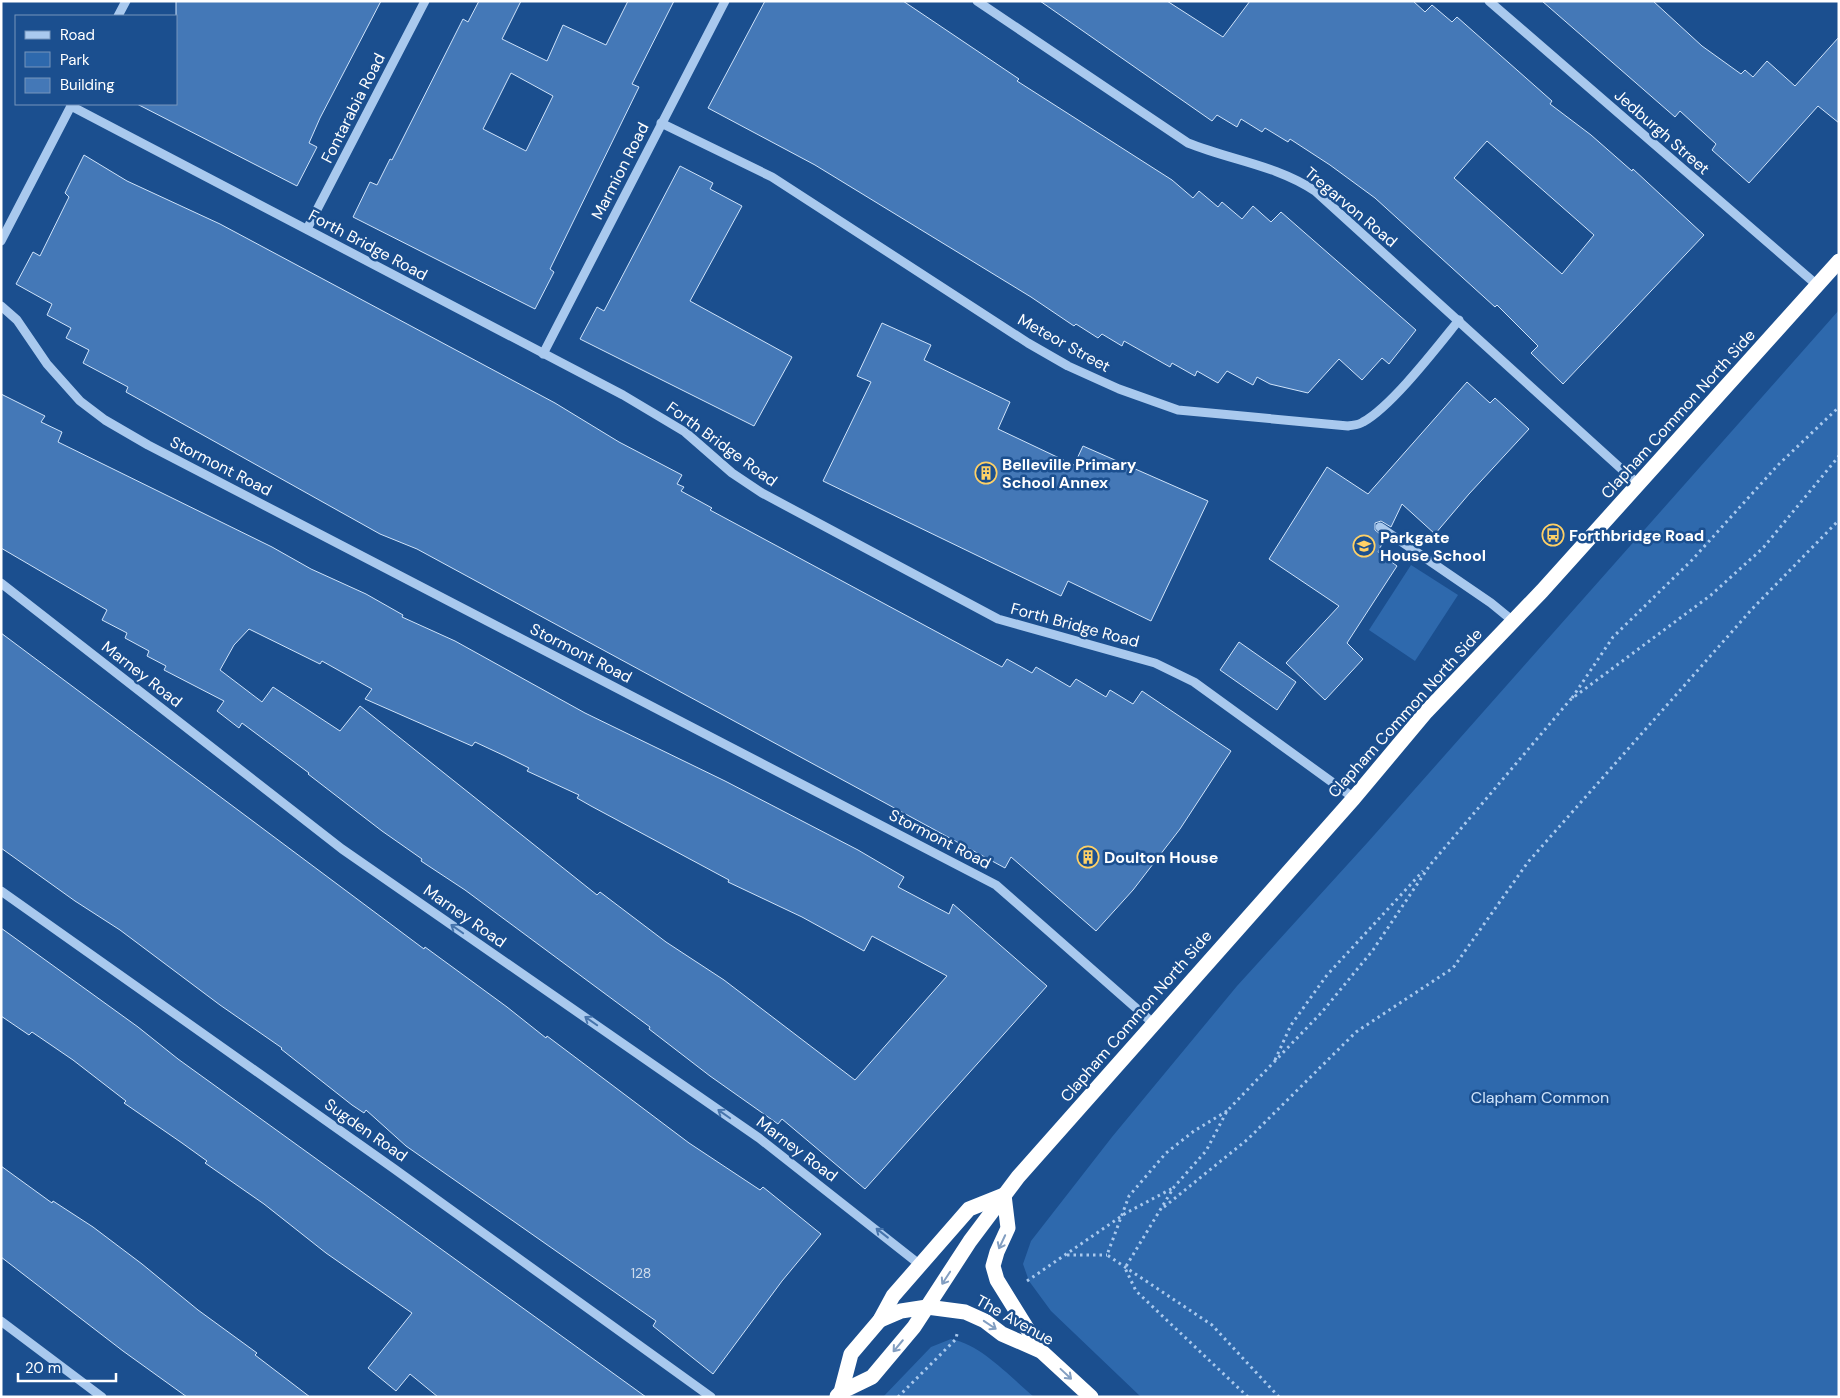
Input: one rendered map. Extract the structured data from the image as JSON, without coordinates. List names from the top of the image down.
{
  "streets": {
    "highway": ["Clapham Common North Side", "The Avenue"],
    "street": [
      "Fontarabia Road",
      "Jedburgh Street",
      "Marmion Road",
      "Tregarvon Road",
      "Forth Bridge Road",
      "Meteor Street",
      "Stormont Road",
      "Marney Road",
      "Sugden Road"
    ]
  },
  "crossings": [
    ["Fontarabia Road", "Forth Bridge Road"],
    ["Jedburgh Street", "Clapham Common North Side"],
    ["Marmion Road", "Forth Bridge Road"],
    ["Marmion Road", "Meteor Street"],
    ["Tregarvon Road", "Meteor Street"],
    ["Tregarvon Road", "Clapham Common North Side"],
    ["Forth Bridge Road", "Clapham Common North Side"],
    ["Clapham Common North Side", "Stormont Road"],
    ["Clapham Common North Side", "Marney Road"],
    ["Clapham Common North Side", "The Avenue"]
  ],
  "one_way": ["Marney Road", "The Avenue"],
  "parks": ["Clapham Common"],
  "places": {
    "building": ["Belleville Primary School Annex", "Doulton House"],
    "bus stop": ["Forthbridge Road"],
    "school or university": ["Parkgate House School"]
  },
  "house_numbers": ["128"],
  "legend": ["Road", "Park", "Building"],
  "scale_bar": "20 m"
}
